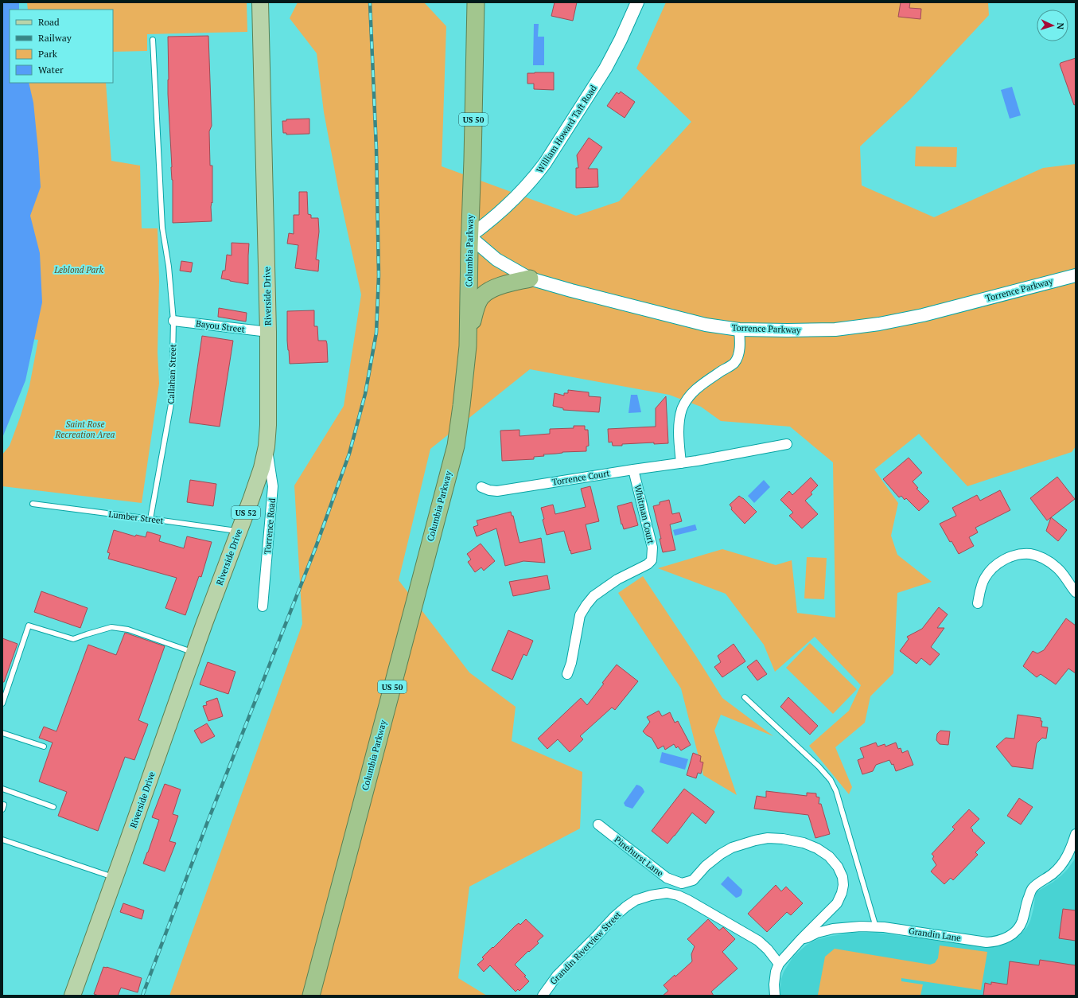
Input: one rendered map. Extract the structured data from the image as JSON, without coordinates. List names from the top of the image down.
{
  "streets": {
    "highway": ["US 50", "Columbia Parkway"],
    "main road": ["Riverside Drive", "US 52"],
    "street": [
      "William Howard Taft Road",
      "Torrence Parkway",
      "Bayou Street",
      "Torrence Court",
      "Whitman Court",
      "Torrence Road",
      "Pinehurst Lane",
      "Grandin Lane",
      "Grandin Riverview Street"
    ],
    "lane": ["Callahan Street", "Lumber Street"]
  },
  "crossings": [
    ["William Howard Taft Road", "Columbia Parkway"],
    ["William Howard Taft Road", "Torrence Parkway"],
    ["Columbia Parkway", "Torrence Parkway"],
    ["Riverside Drive", "Bayou Street"],
    ["Riverside Drive", "Lumber Street"],
    ["Riverside Drive", "Torrence Road"],
    ["Bayou Street", "Callahan Street"],
    ["Callahan Street", "Lumber Street"],
    ["Torrence Court", "Whitman Court"],
    ["Pinehurst Lane", "Grandin Lane"],
    ["Grandin Lane", "Grandin Riverview Street"]
  ],
  "parks": ["Leblond Park", "Saint Rose Recreation Area"],
  "legend": [
    "Road",
    "Railway",
    "Park",
    "Water"
  ],
  "north": "right"
}
